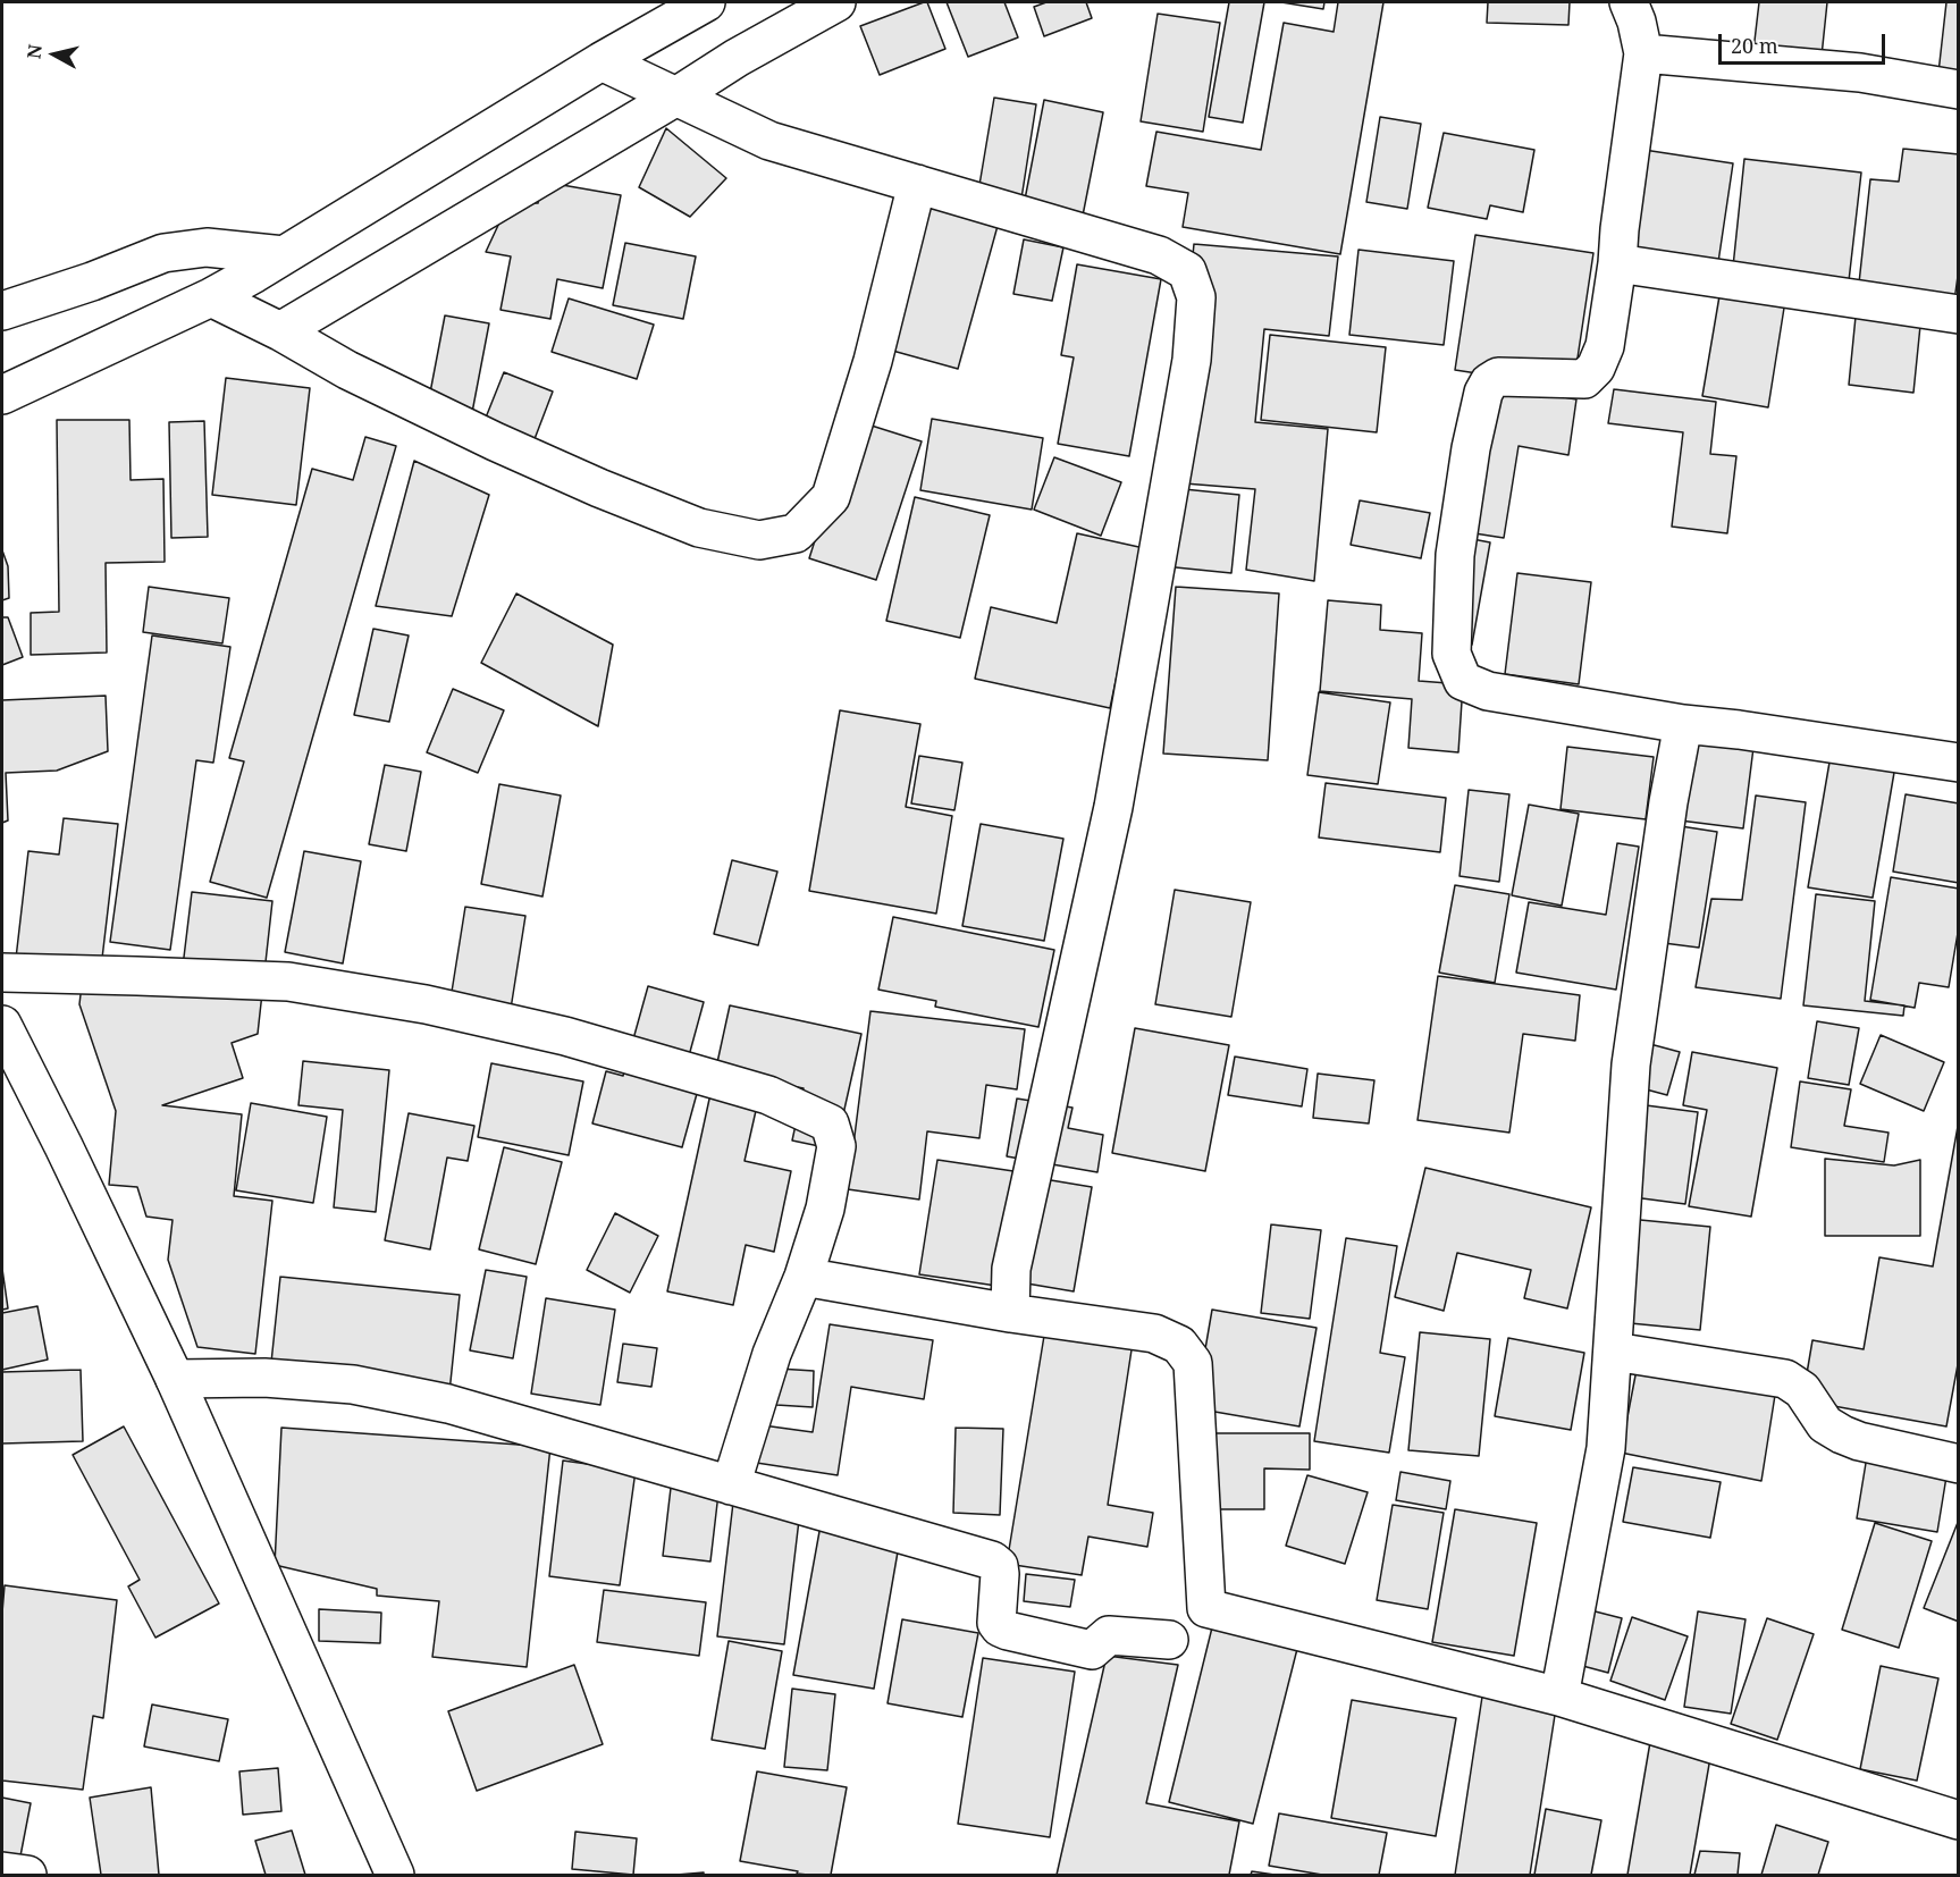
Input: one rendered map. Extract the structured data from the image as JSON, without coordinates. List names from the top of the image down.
{
  "scale_bar": "20 m",
  "north": "left"
}
